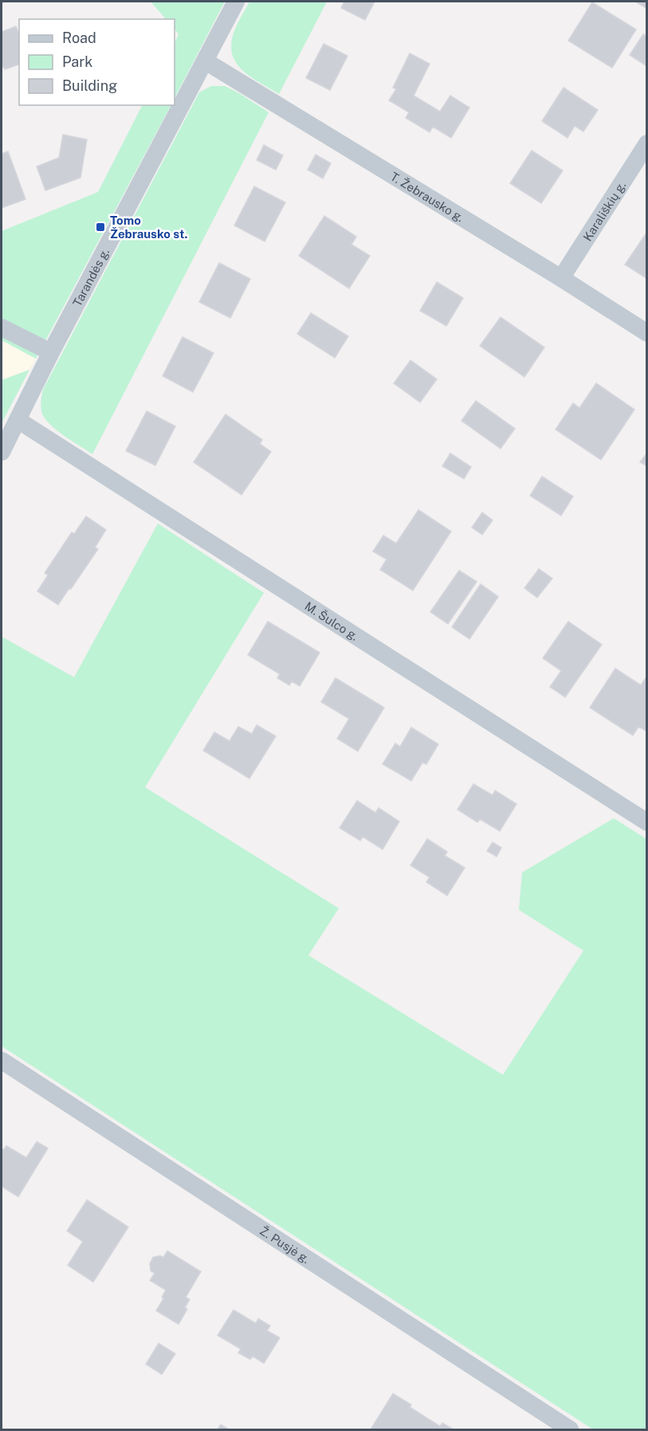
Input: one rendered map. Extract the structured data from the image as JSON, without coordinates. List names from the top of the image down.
{
  "streets": {
    "street": [
      "T. Žebrausko g.",
      "Karališkių g.",
      "Tarandės g.",
      "M. Šulco g.",
      "Ž. Pusjė g."
    ]
  },
  "crossings": [
    ["T. Žebrausko g.", "Karališkių g."],
    ["T. Žebrausko g.", "Tarandės g."],
    ["Tarandės g.", "M. Šulco g."]
  ],
  "places": {
    "transit": ["Tomo Žebrausko st."]
  },
  "legend": ["Road", "Park", "Building"]
}
